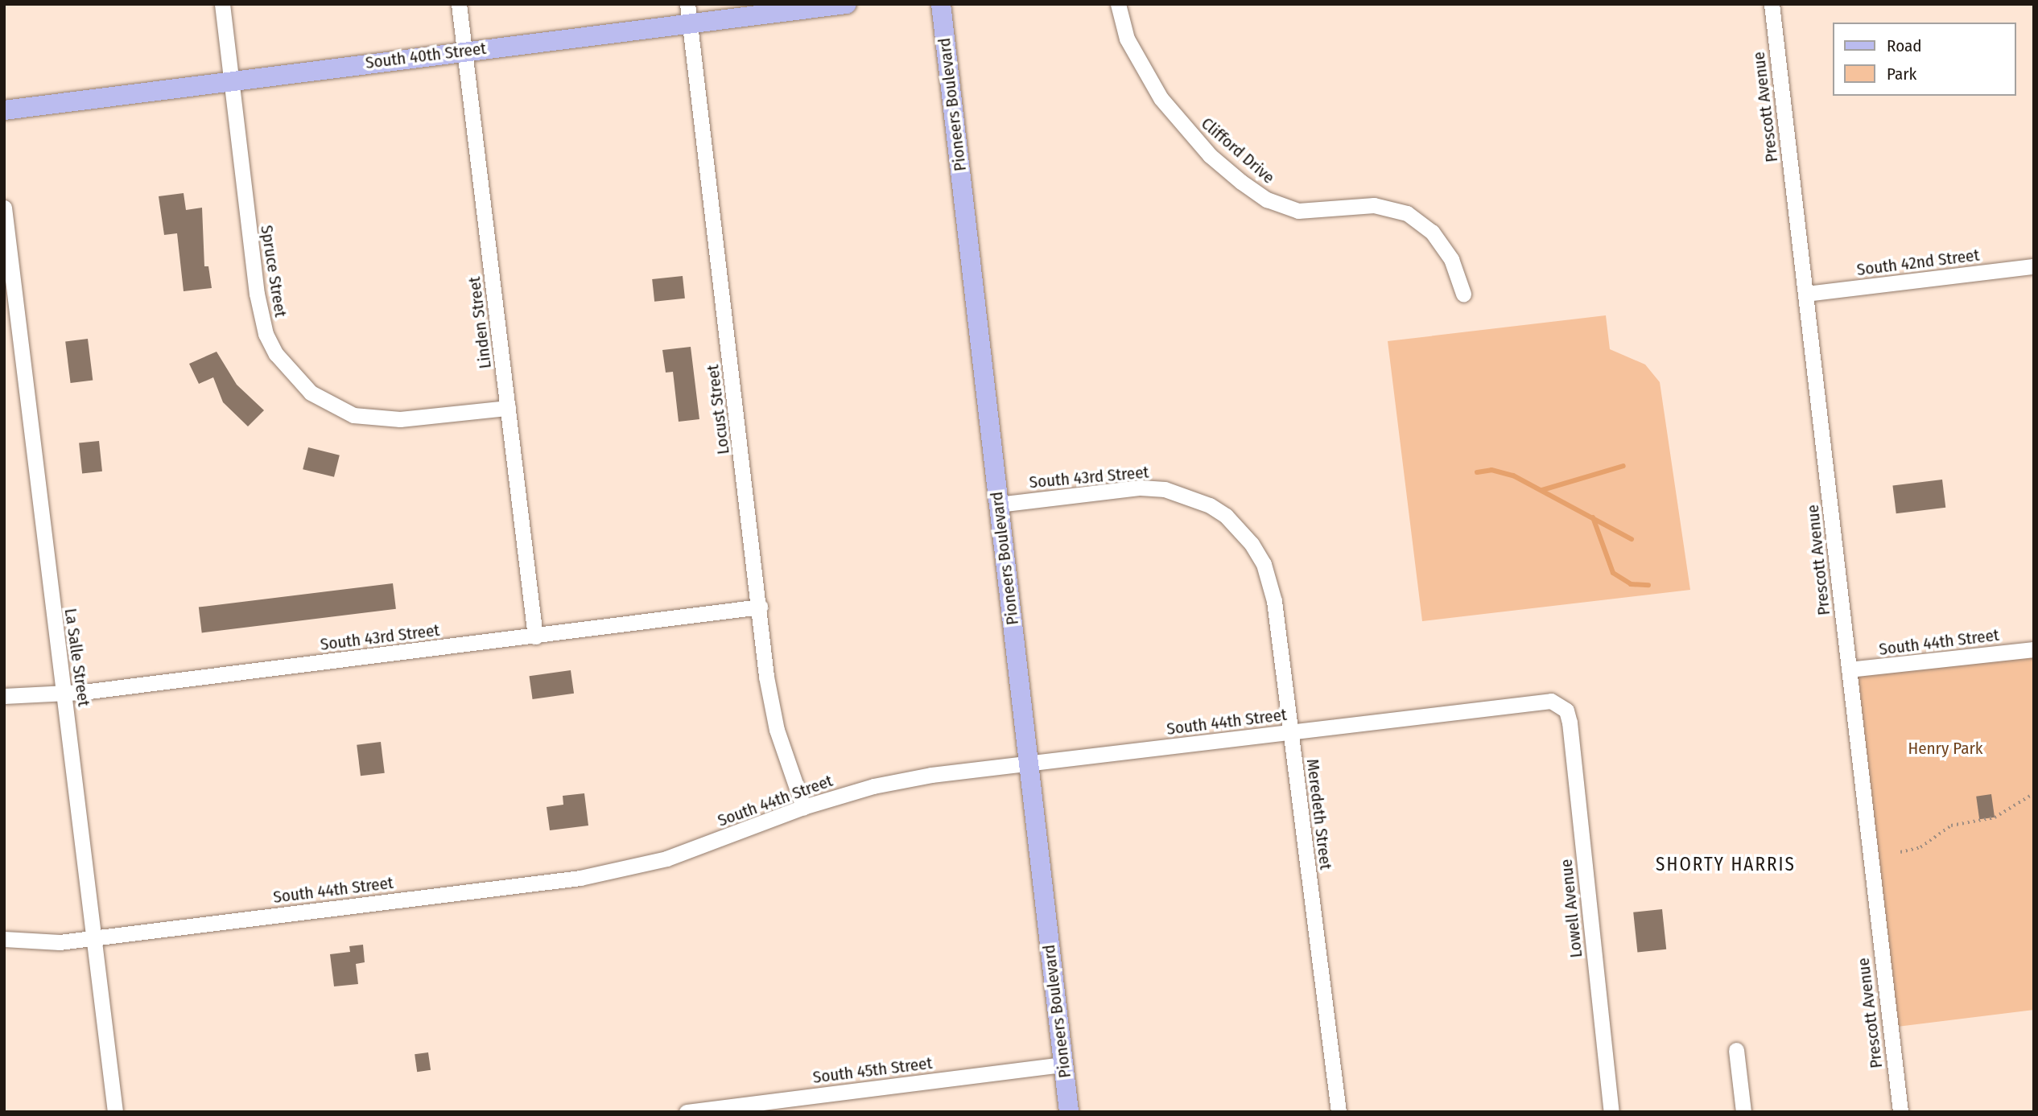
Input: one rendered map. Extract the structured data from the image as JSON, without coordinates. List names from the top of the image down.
{
  "streets": {
    "main road": ["South 40th Street", "Pioneers Boulevard"],
    "street": [
      "Prescott Avenue",
      "Clifford Drive",
      "South 42nd Street",
      "Spruce Street",
      "Linden Street",
      "Locust Street",
      "South 43rd Street",
      "South 44th Street",
      "La Salle Street",
      "Meredeth Street",
      "Lowell Avenue",
      "South 45th Street"
    ]
  },
  "crossings": [
    ["South 40th Street", "Spruce Street"],
    ["South 40th Street", "Linden Street"],
    ["South 40th Street", "Locust Street"],
    ["Pioneers Boulevard", "South 43rd Street"],
    ["Pioneers Boulevard", "South 44th Street"],
    ["Pioneers Boulevard", "South 45th Street"],
    ["Prescott Avenue", "South 42nd Street"],
    ["Prescott Avenue", "South 44th Street"],
    ["Spruce Street", "Linden Street"],
    ["Linden Street", "South 43rd Street"],
    ["Locust Street", "South 43rd Street"],
    ["Locust Street", "South 44th Street"],
    ["South 43rd Street", "La Salle Street"],
    ["South 43rd Street", "Meredeth Street"],
    ["South 44th Street", "La Salle Street"],
    ["South 44th Street", "Meredeth Street"],
    ["South 44th Street", "Lowell Avenue"]
  ],
  "districts": ["SHORTY HARRIS"],
  "parks": ["Henry Park"],
  "legend": ["Road", "Park"]
}
